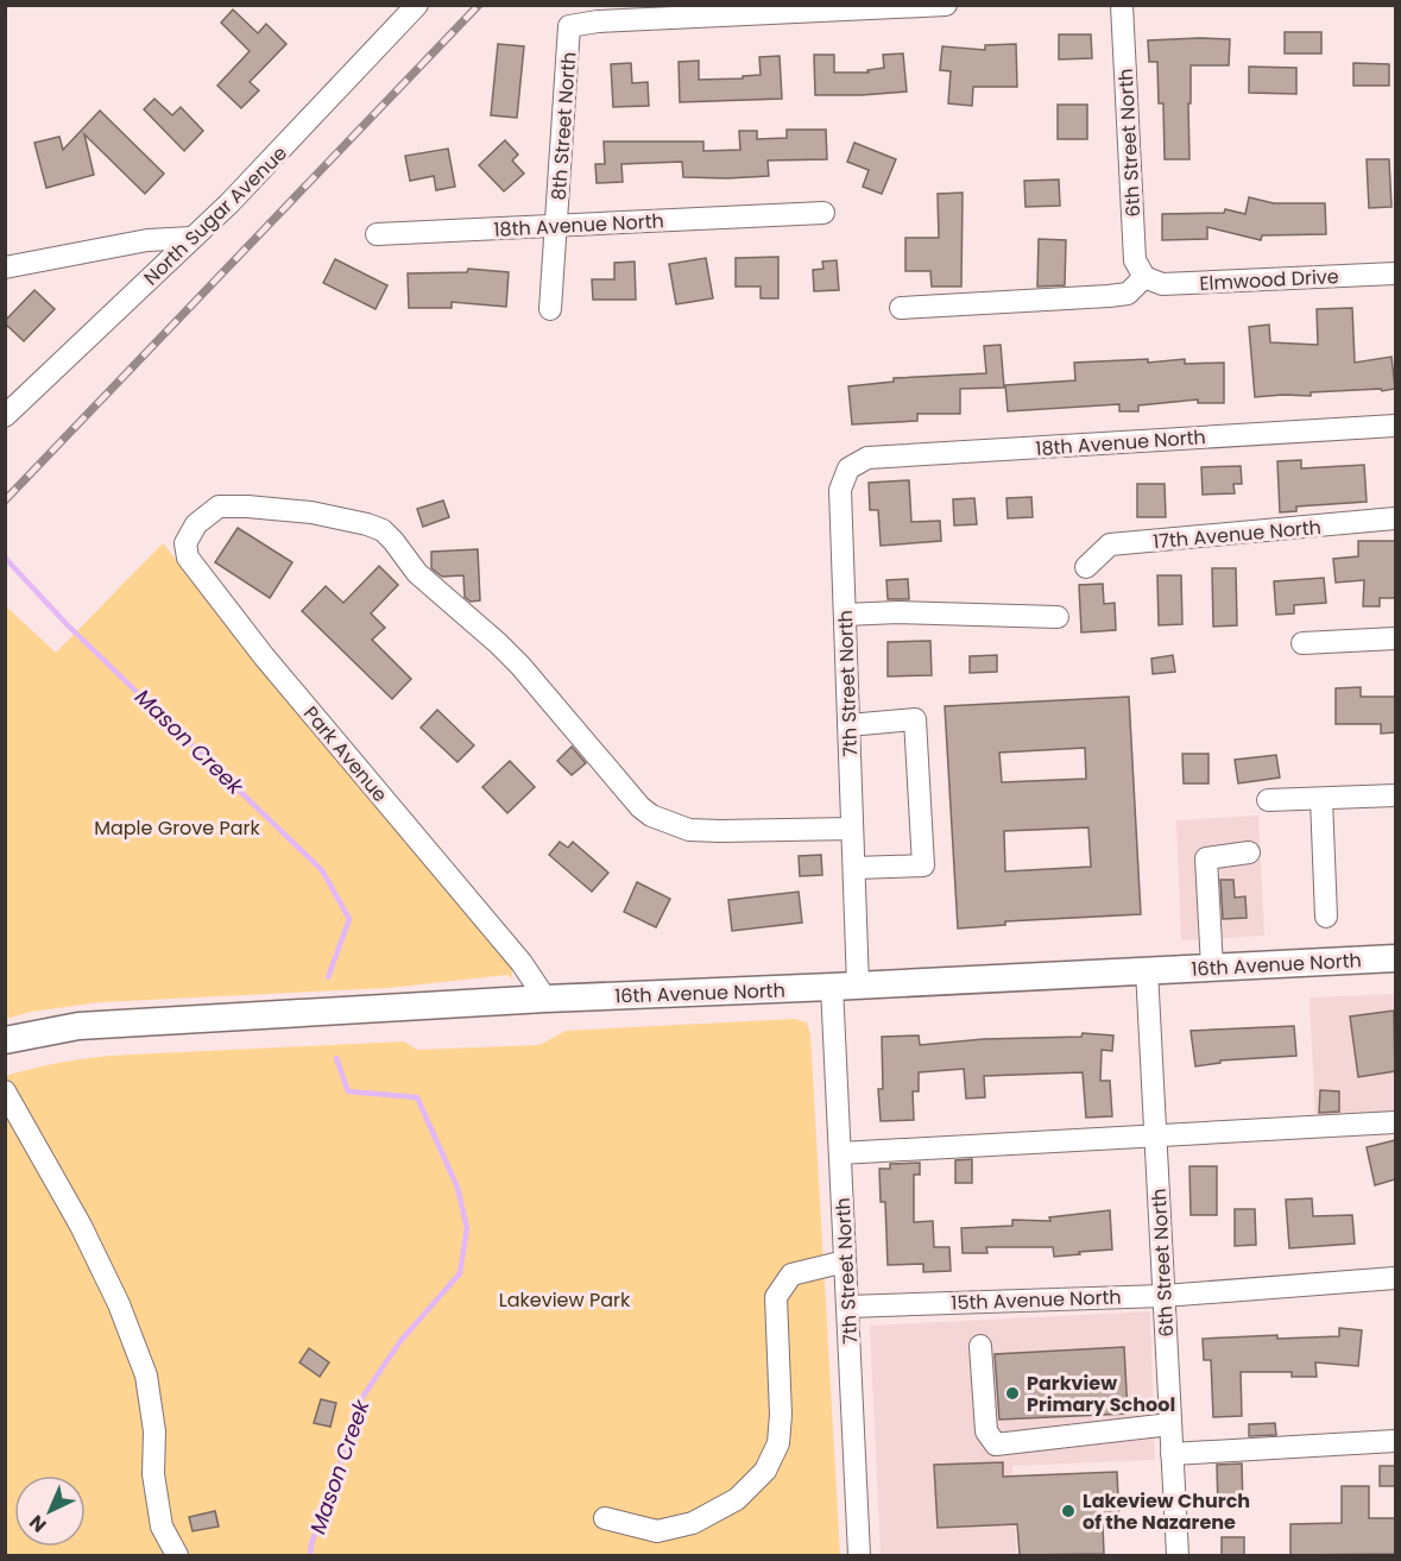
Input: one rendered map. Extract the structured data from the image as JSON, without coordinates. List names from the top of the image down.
{
  "streets": {
    "main road": ["16th Avenue North"],
    "street": [
      "8th Street North",
      "6th Street North",
      "North Sugar Avenue",
      "18th Avenue North",
      "Elmwood Drive",
      "17th Avenue North",
      "7th Street North",
      "Park Avenue",
      "15th Avenue North"
    ]
  },
  "crossings": [
    ["8th Street North", "18th Avenue North"],
    ["6th Street North", "Elmwood Drive"],
    ["6th Street North", "16th Avenue North"],
    ["6th Street North", "15th Avenue North"],
    ["18th Avenue North", "7th Street North"],
    ["7th Street North", "Park Avenue"],
    ["7th Street North", "16th Avenue North"],
    ["7th Street North", "15th Avenue North"],
    ["Park Avenue", "16th Avenue North"]
  ],
  "water": ["Mason Creek"],
  "parks": ["Maple Grove Park", "Lakeview Park"],
  "places": ["Parkview Primary School", "Lakeview Church of the Nazarene"],
  "north": "bottom left"
}
